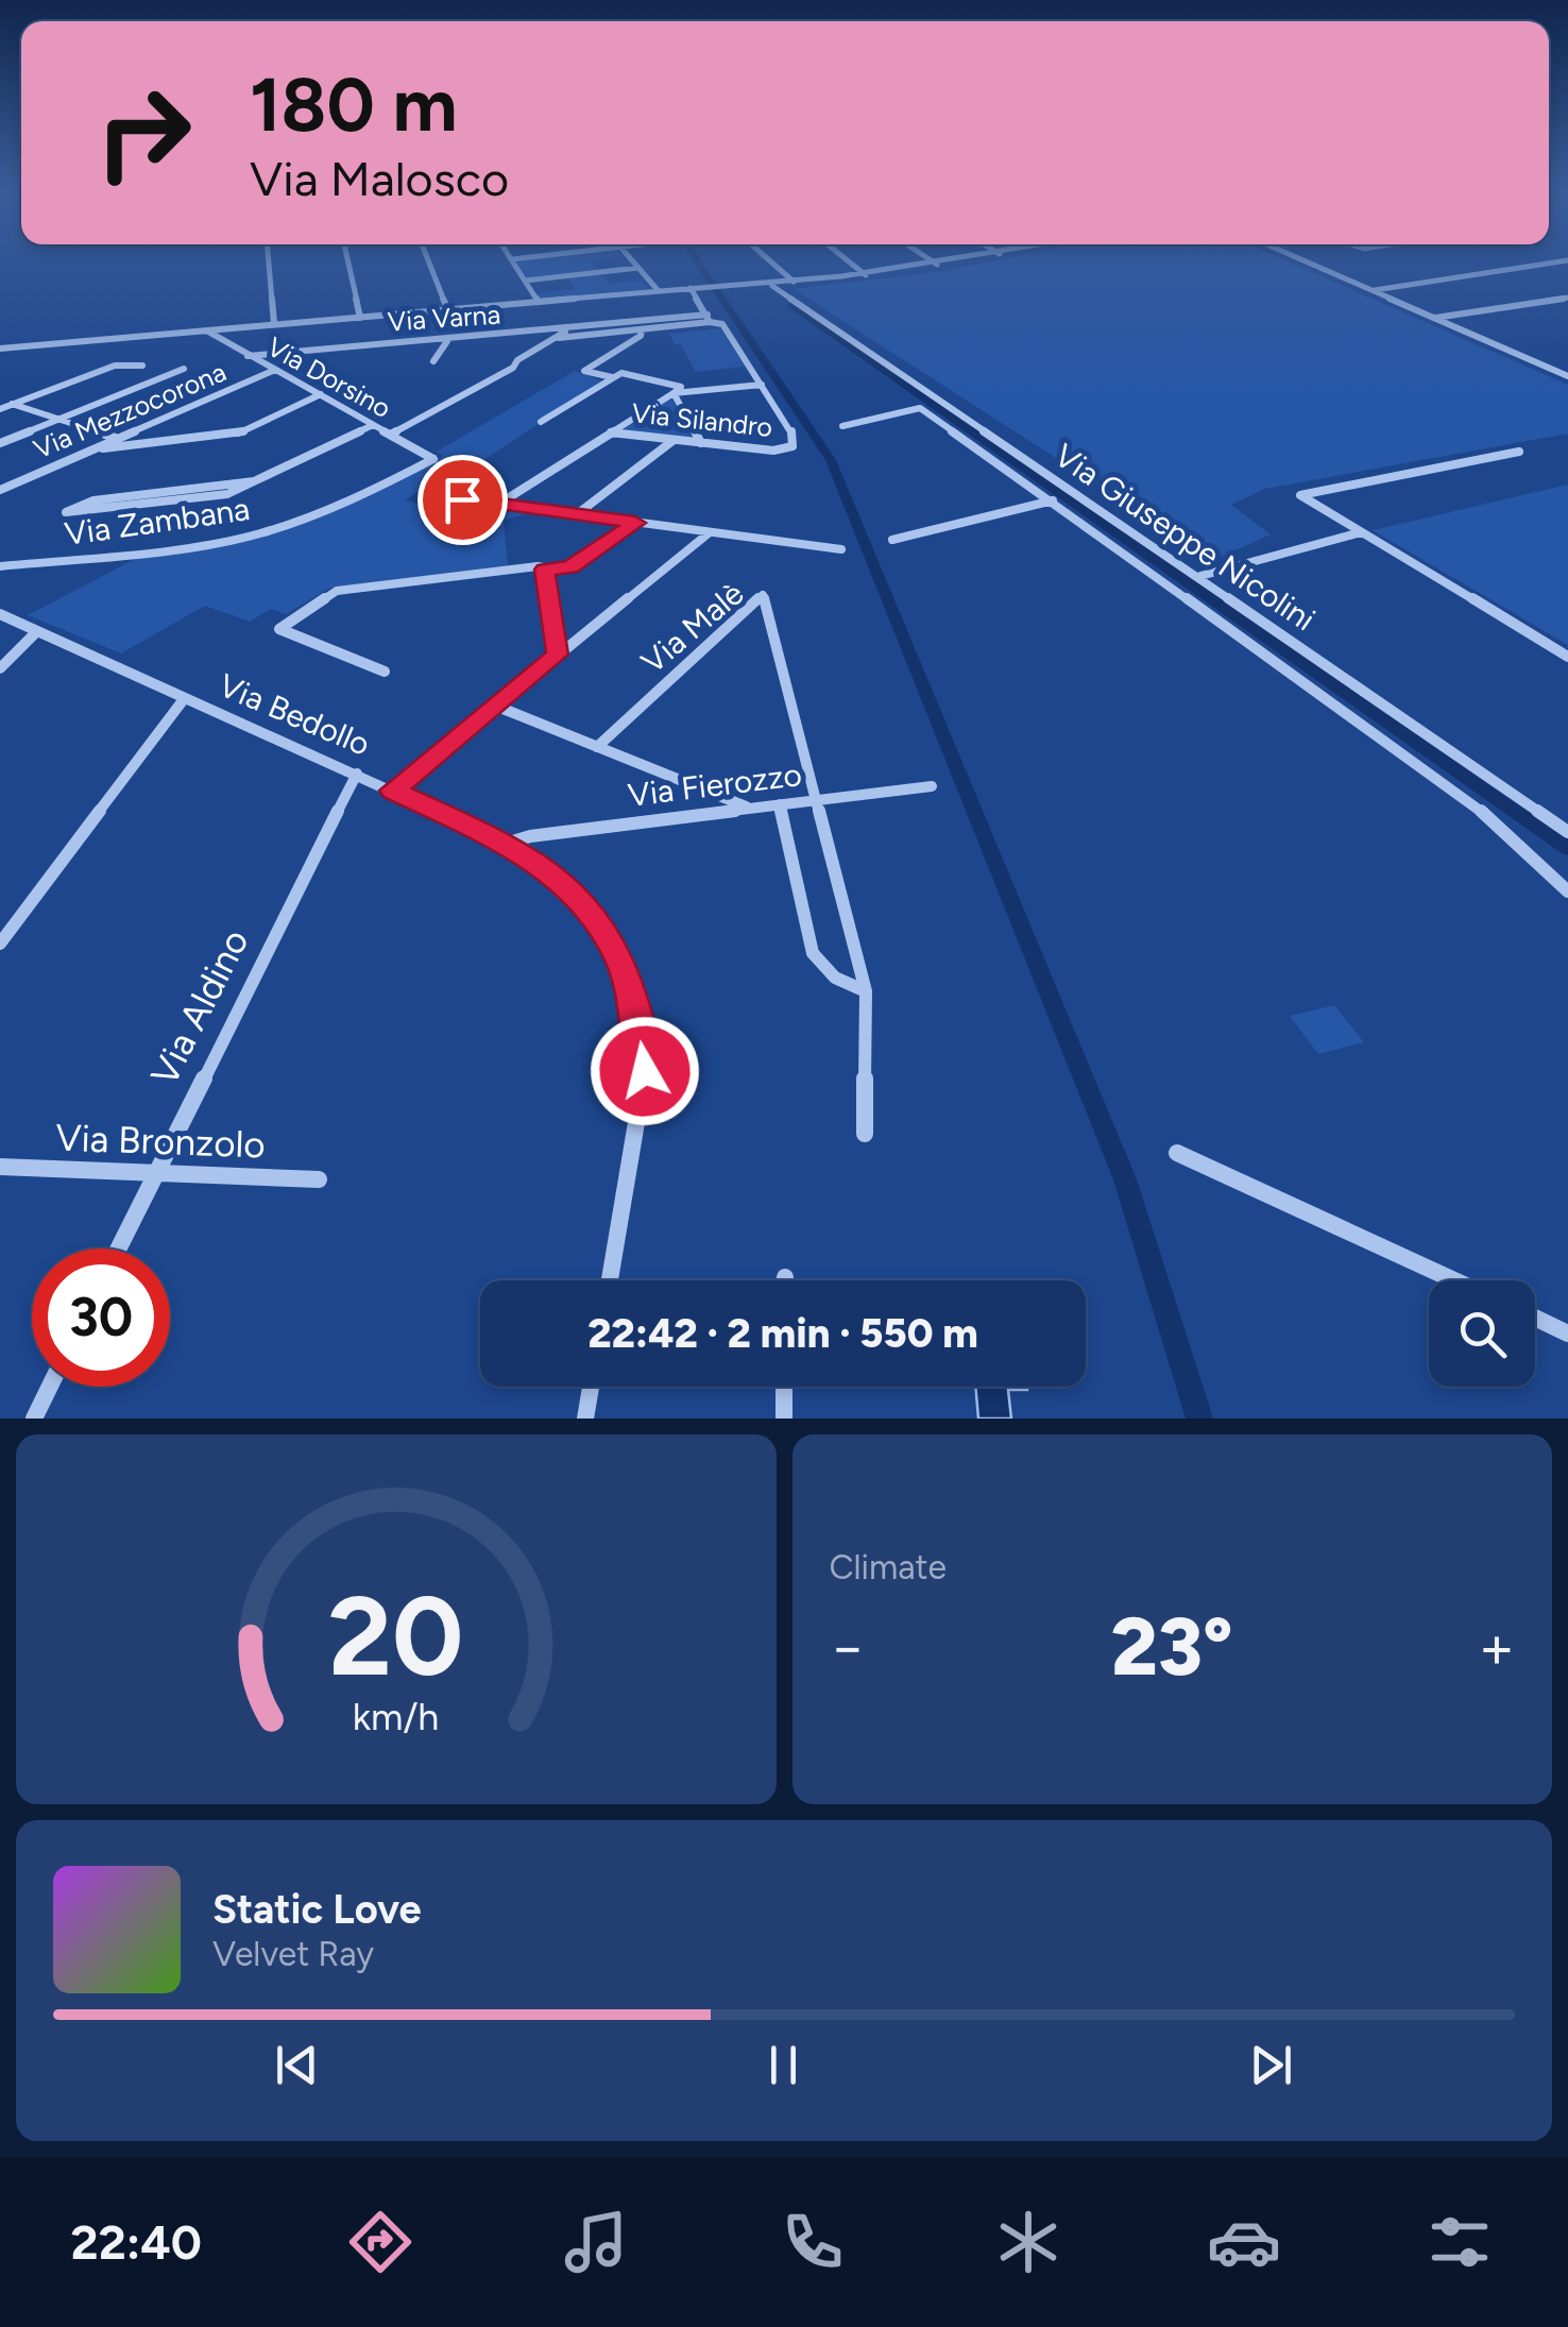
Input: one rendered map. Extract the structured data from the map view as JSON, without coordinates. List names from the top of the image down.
{
  "streets": {
    "street": [
      "Via Varna",
      "Via Dorsino",
      "Via Mezzocorona",
      "Via Silandro",
      "Via Zambana",
      "Via Giuseppe Nicolini",
      "Via Malè",
      "Via Bedollo",
      "Via Fierozzo",
      "Via Aldino",
      "Via Bronzolo"
    ]
  },
  "crossings": [
    ["Via Varna", "Via Dorsino"],
    ["Via Dorsino", "Via Mezzocorona"],
    ["Via Dorsino", "Via Zambana"],
    ["Via Malè", "Via Fierozzo"],
    ["Via Bedollo", "Via Fierozzo"],
    ["Via Bedollo", "Via Aldino"],
    ["Via Aldino", "Via Bronzolo"]
  ],
  "page": {
    "turn": ["180 m", "Via Malosco"],
    "limit": "30",
    "trip": "22:42 · 2 min · 550 m",
    "tile": "Climate",
    "heat": ["−", "23°", "+"],
    "song": ["Static Love", "Velvet Ray"],
    "tabs": "22:40",
    "gauge": ["20", "km/h"]
  }
}
